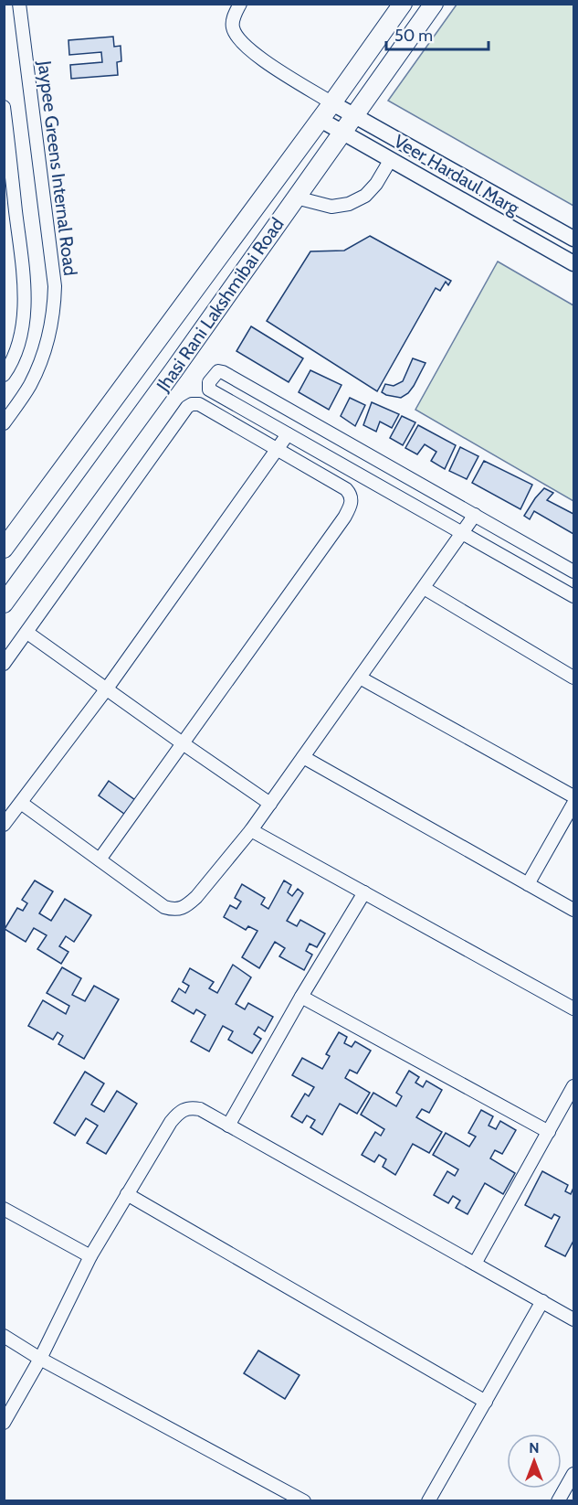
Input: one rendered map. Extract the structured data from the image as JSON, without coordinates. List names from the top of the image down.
{
  "streets": {
    "main road": ["Jhasi Rani Lakshmibai Road"],
    "street": ["Jaypee Greens Internal Road", "Veer Hardaul Marg"]
  },
  "crossings": [
    ["Veer Hardaul Marg", "Jhasi Rani Lakshmibai Road"]
  ],
  "scale_bar": "50 m",
  "north": "top"
}
